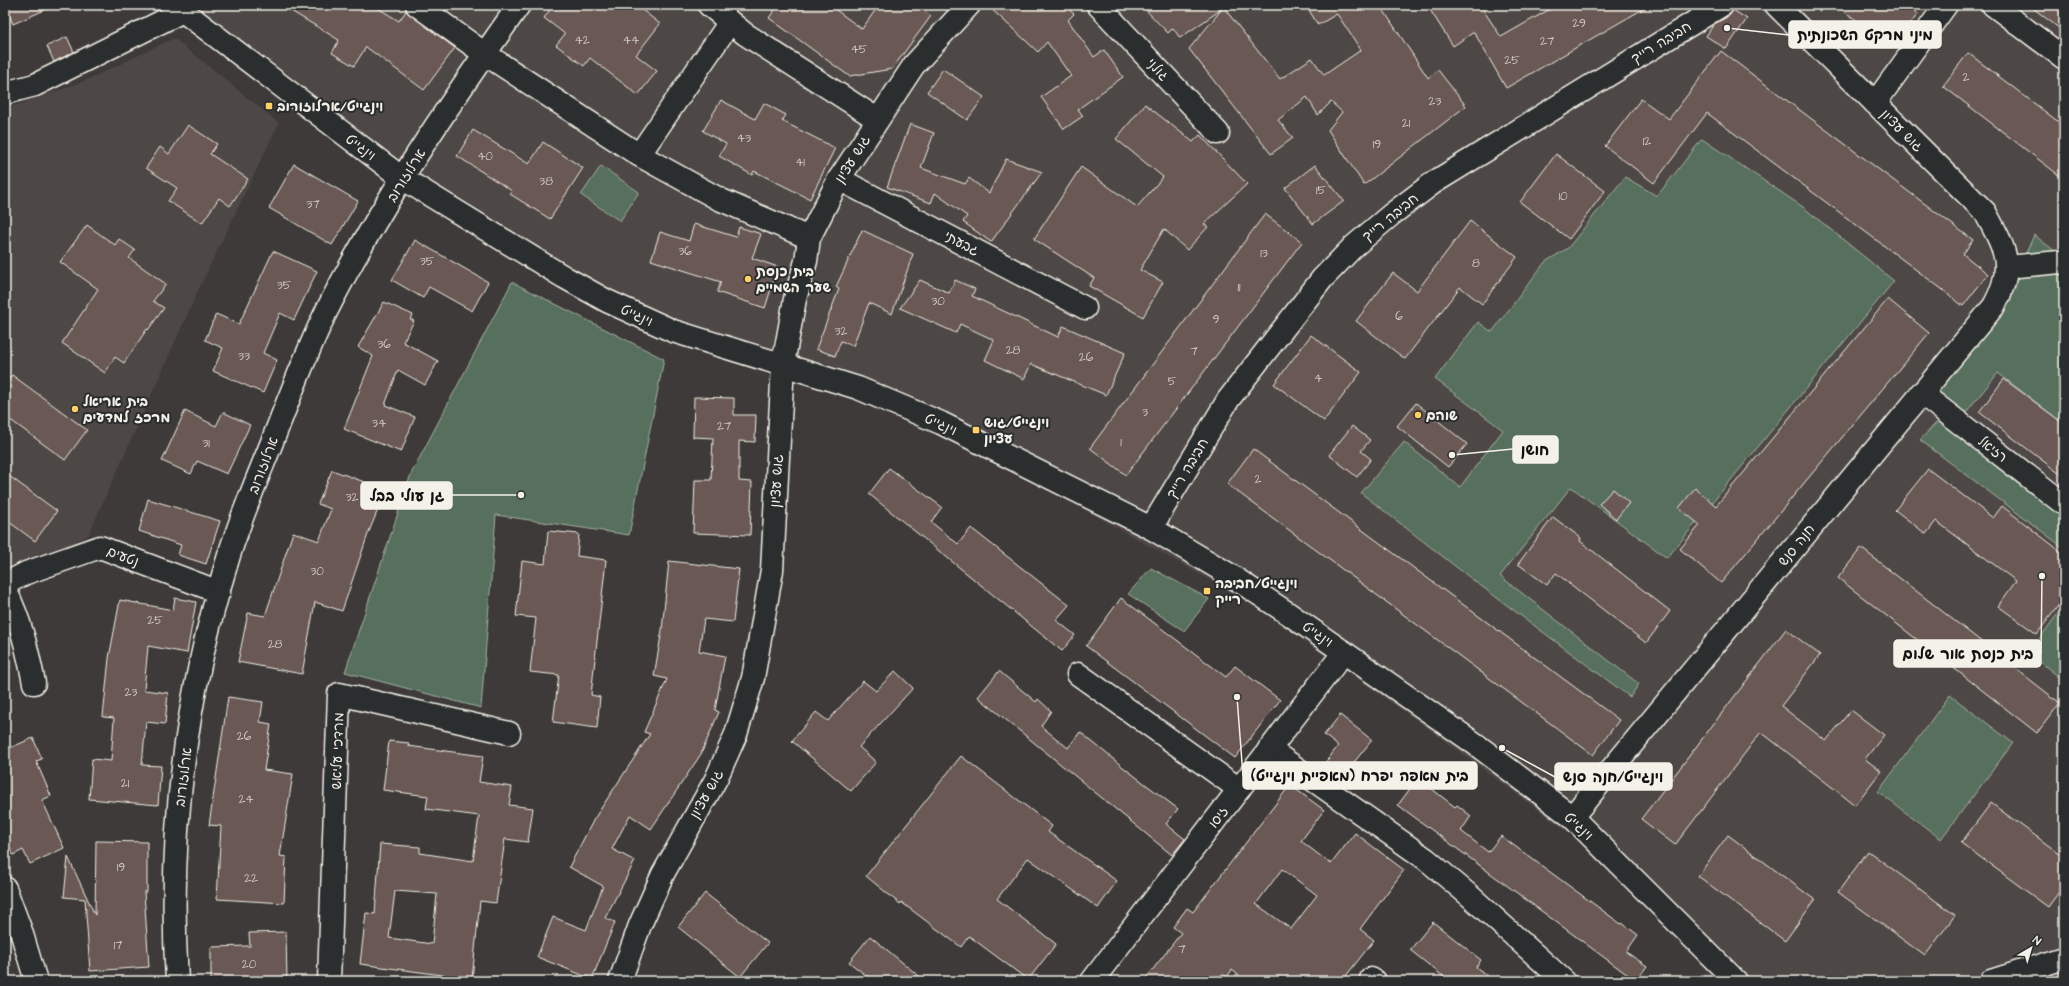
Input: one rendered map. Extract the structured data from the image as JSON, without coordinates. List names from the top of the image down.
{
  "streets": {
    "street": [
      "חביבה רייך",
      "גולני",
      "גוש עציון",
      "וינגייט",
      "ארלוזורוב",
      "גבעתי",
      "רזיאל",
      "חנה סנש",
      "נטעים",
      "מרדכי עליאש",
      "זיסו"
    ]
  },
  "crossings": [
    ["חביבה רייך", "וינגייט"],
    ["גוש עציון", "וינגייט"],
    ["גוש עציון", "גבעתי"],
    ["גוש עציון", "חנה סנש"],
    ["וינגייט", "ארלוזורוב"],
    ["וינגייט", "חנה סנש"],
    ["וינגייט", "זיסו"],
    ["ארלוזורוב", "נטעים"],
    ["רזיאל", "חנה סנש"]
  ],
  "places": {
    "other": [
      "מיני מרקט השכונתית",
      "בית כנסת שער השמיים",
      "בית אריאל מרכז למדעים",
      "שוהם",
      "חושן",
      "גן עולי בבל",
      "בית כנסת אור שלום",
      "בית מאפה יפרח (מאפיית וינגייט)",
      "וינגייט/חנה סנש"
    ],
    "transit": ["וינגייט/ארלוזורוב", "וינגייט/גוש עציון", "וינגייט/חביבה רייק"]
  },
  "house_numbers": [
    "29",
    "42",
    "44",
    "27",
    "45",
    "25",
    "2",
    "23",
    "21",
    "43",
    "12",
    "19",
    "40",
    "41",
    "38",
    "15",
    "10",
    "37",
    "36",
    "13",
    "35",
    "8",
    "35",
    "11",
    "30",
    "6",
    "9",
    "32",
    "36",
    "28",
    "7",
    "33",
    "26",
    "4",
    "5",
    "3",
    "34",
    "27",
    "1",
    "31",
    "2",
    "32",
    "30",
    "25",
    "28",
    "23",
    "26",
    "21",
    "24",
    "19",
    "22",
    "17",
    "7",
    "20"
  ],
  "north": "top right"
}
